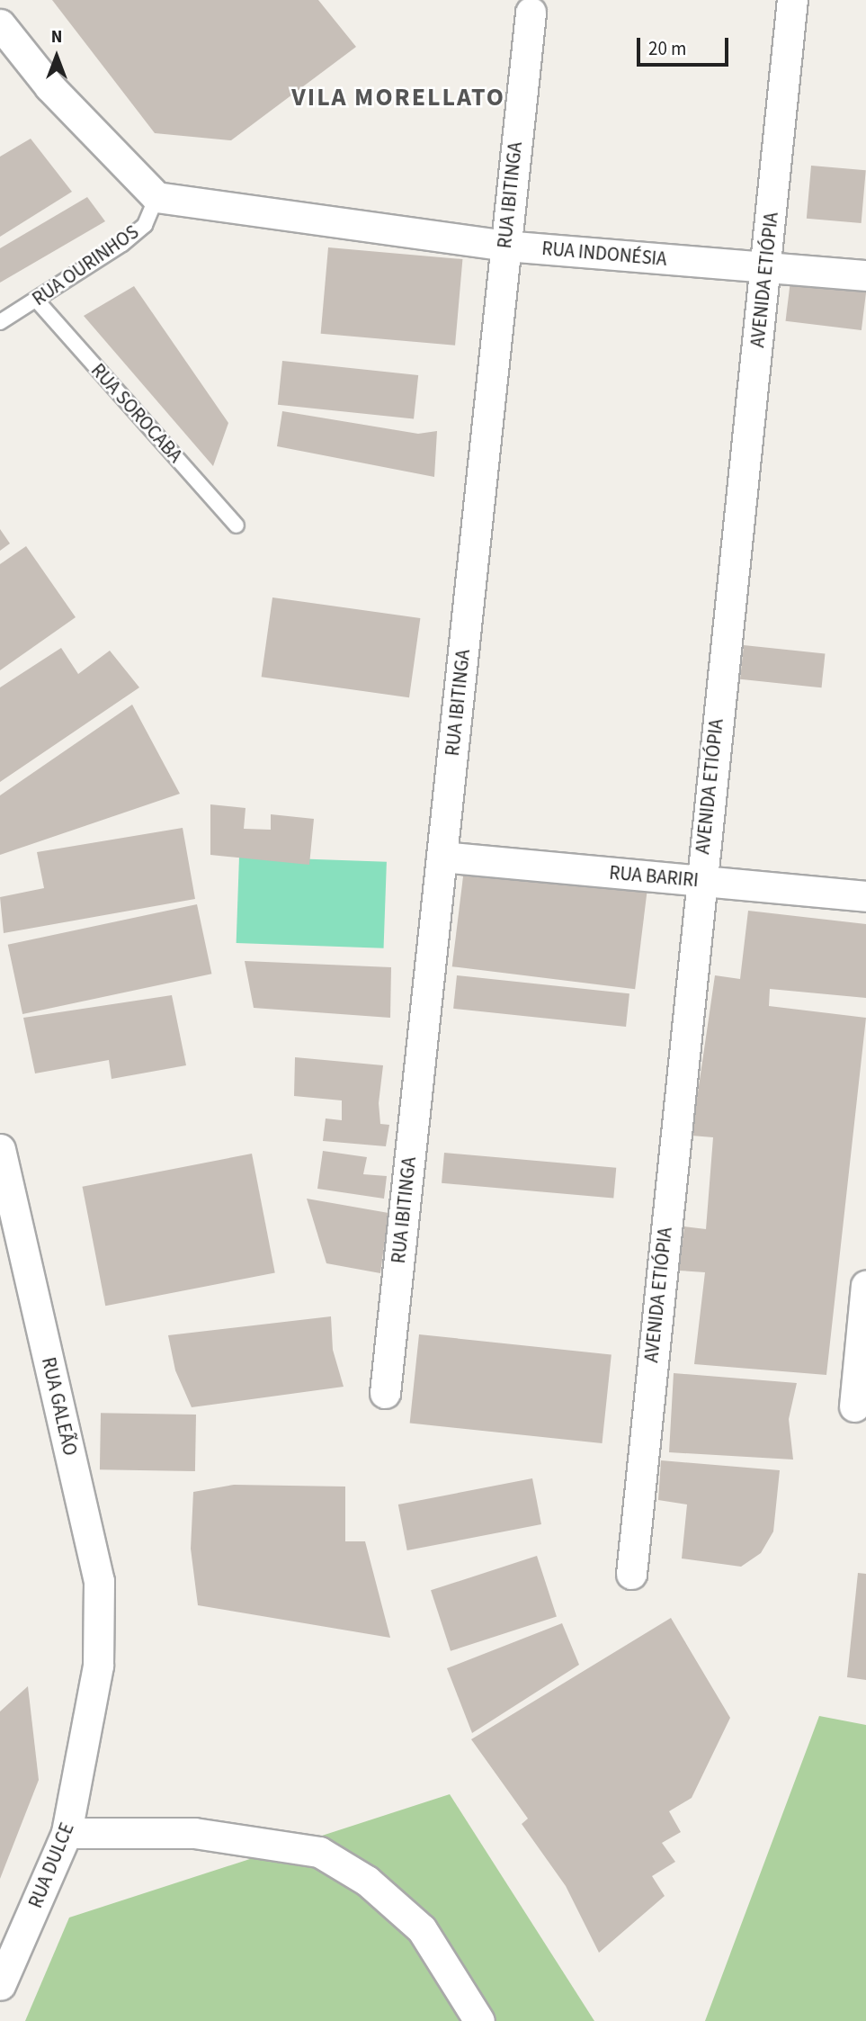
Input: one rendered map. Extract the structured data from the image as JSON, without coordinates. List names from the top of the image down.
{
  "streets": {
    "street": [
      "RUA IBITINGA",
      "RUA INDONÉSIA",
      "AVENIDA ETIÓPIA",
      "RUA BARIRI",
      "RUA GALEÃO",
      "RUA DULCE"
    ],
    "lane": ["RUA OURINHOS", "RUA SOROCABA"]
  },
  "crossings": [
    ["RUA IBITINGA", "RUA INDONÉSIA"],
    ["RUA IBITINGA", "RUA BARIRI"],
    ["RUA INDONÉSIA", "RUA OURINHOS"],
    ["RUA INDONÉSIA", "AVENIDA ETIÓPIA"],
    ["RUA OURINHOS", "RUA SOROCABA"],
    ["AVENIDA ETIÓPIA", "RUA BARIRI"],
    ["RUA GALEÃO", "RUA DULCE"]
  ],
  "districts": ["VILA MORELLATO"],
  "scale_bar": "20 m",
  "north": "top"
}
